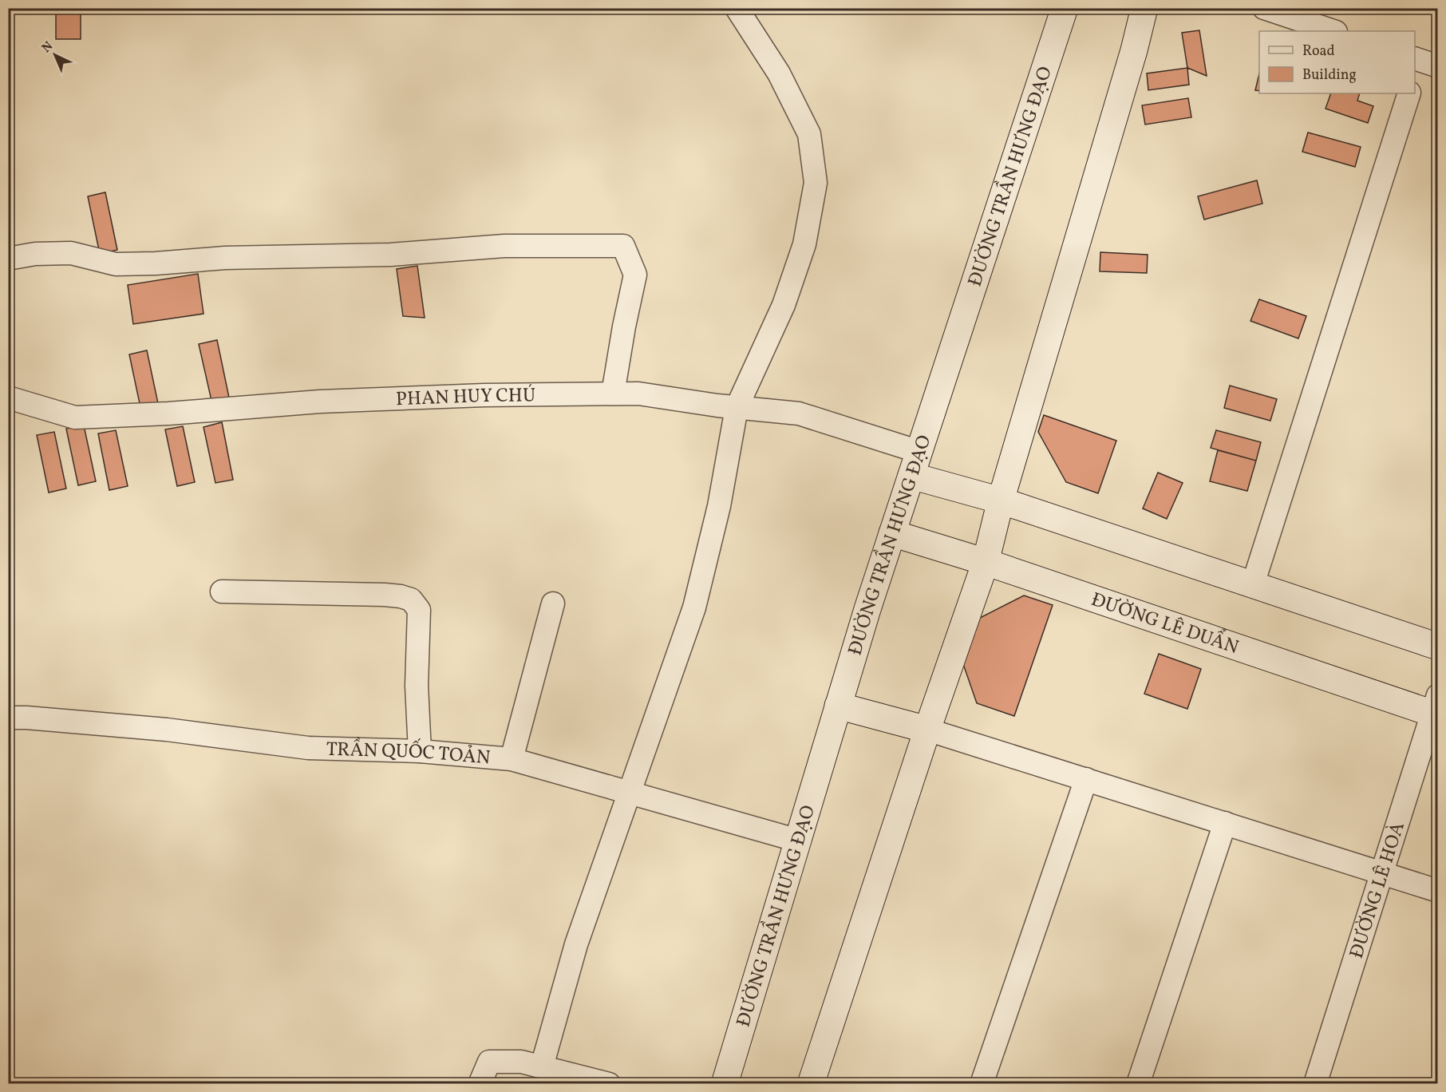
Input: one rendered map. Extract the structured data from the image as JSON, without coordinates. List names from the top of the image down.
{
  "streets": {
    "main road": ["ĐƯỜNG TRẦN HƯNG ĐẠO", "ĐƯỜNG LÊ DUẨN"],
    "street": ["PHAN HUY CHÚ", "TRẦN QUỐC TOẢN", "ĐƯỜNG LÊ HOÀ"]
  },
  "crossings": [
    ["ĐƯỜNG TRẦN HƯNG ĐẠO", "PHAN HUY CHÚ"],
    ["ĐƯỜNG TRẦN HƯNG ĐẠO", "ĐƯỜNG LÊ DUẨN"],
    ["ĐƯỜNG TRẦN HƯNG ĐẠO", "TRẦN QUỐC TOẢN"],
    ["ĐƯỜNG LÊ DUẨN", "ĐƯỜNG LÊ HOÀ"]
  ],
  "legend": ["Road", "Building"],
  "north": "top left"
}
